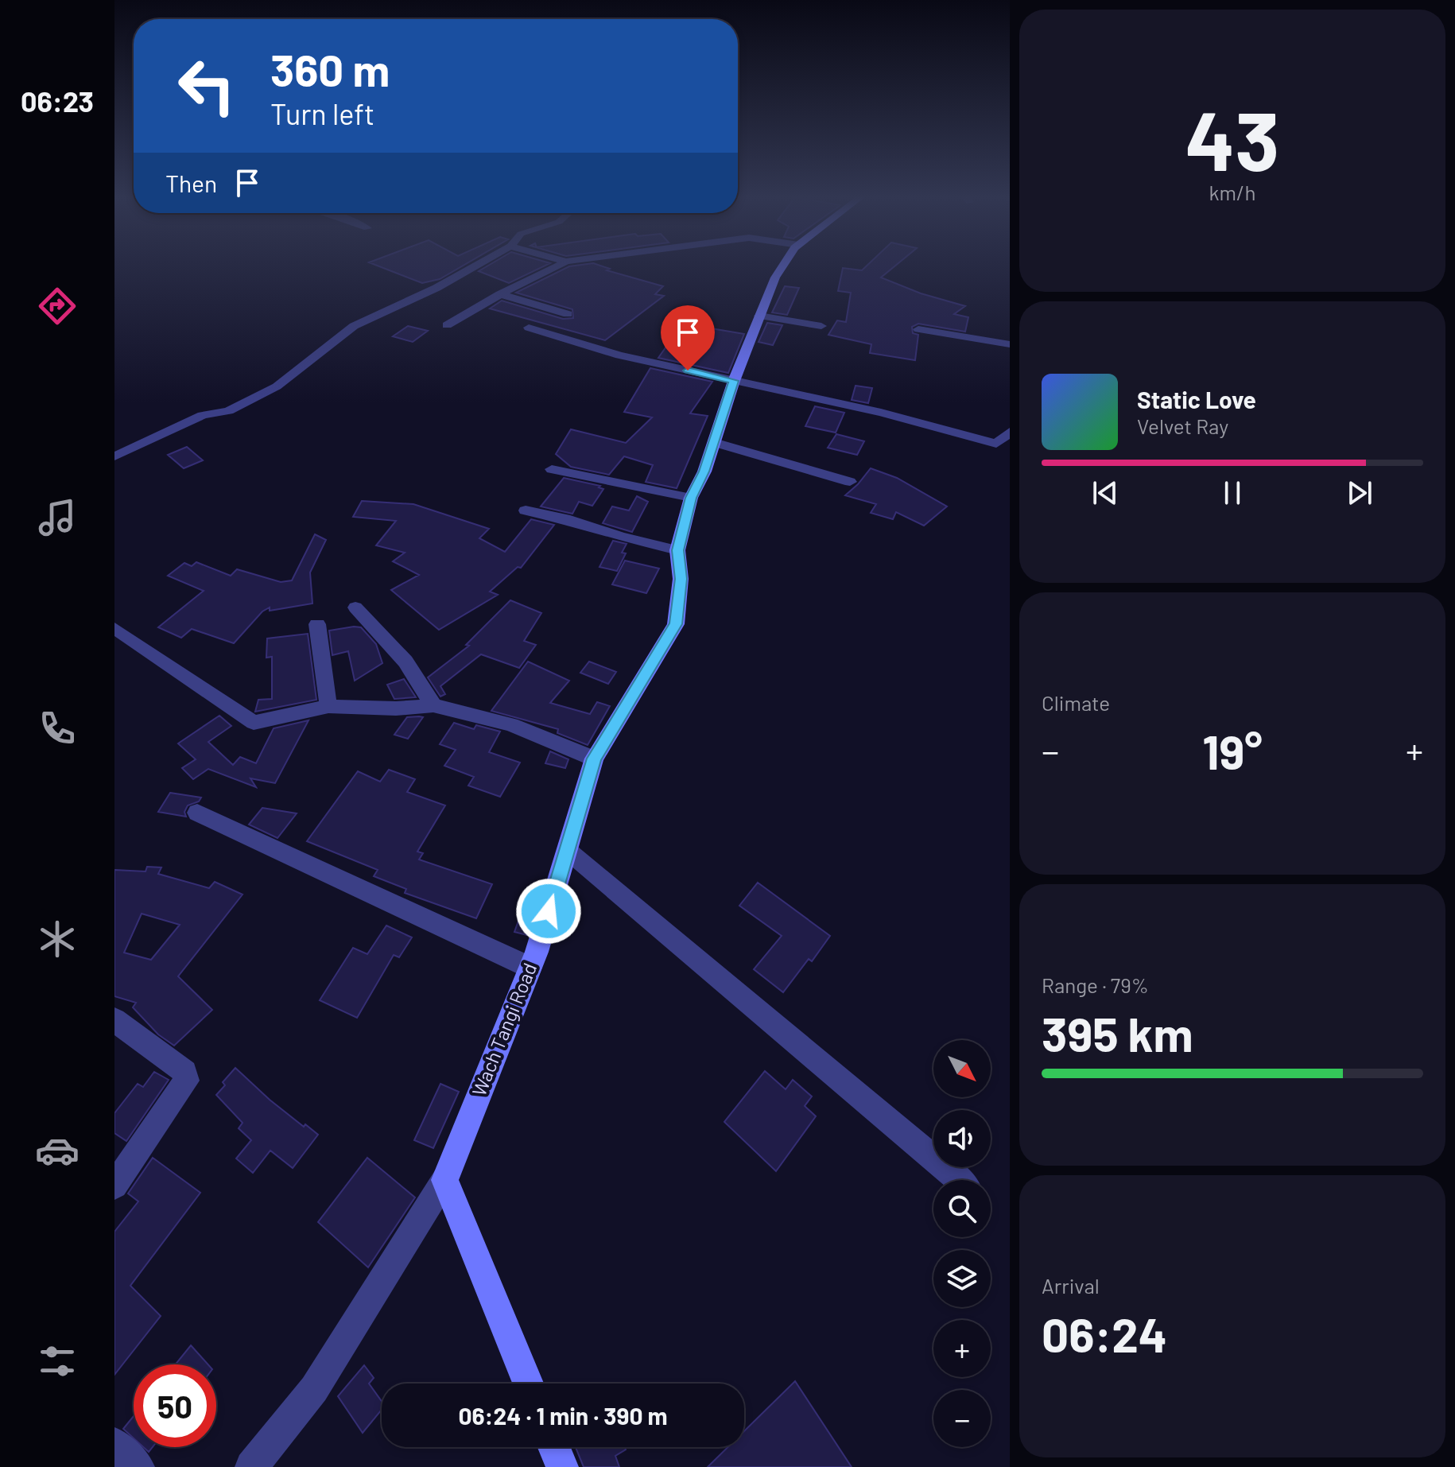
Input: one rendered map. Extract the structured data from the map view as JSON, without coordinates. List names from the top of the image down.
{
  "streets": {
    "main road": ["Wach Tangi Road"]
  },
  "north": "bottom right",
  "page": {
    "tabs": "06:23",
    "tile": [
      ["43", "km/h"],
      "Climate",
      ["Range · 79%", "395 km"],
      ["Arrival", "06:24"]
    ],
    "turn": ["360 m", "Turn left"],
    "then": "Then",
    "song": ["Static Love", "Velvet Ray"],
    "heat": ["−", "19°", "+"],
    "map_buttons": ["+", "−"],
    "limit": "50",
    "trip": "06:24 · 1 min · 390 m"
  }
}
